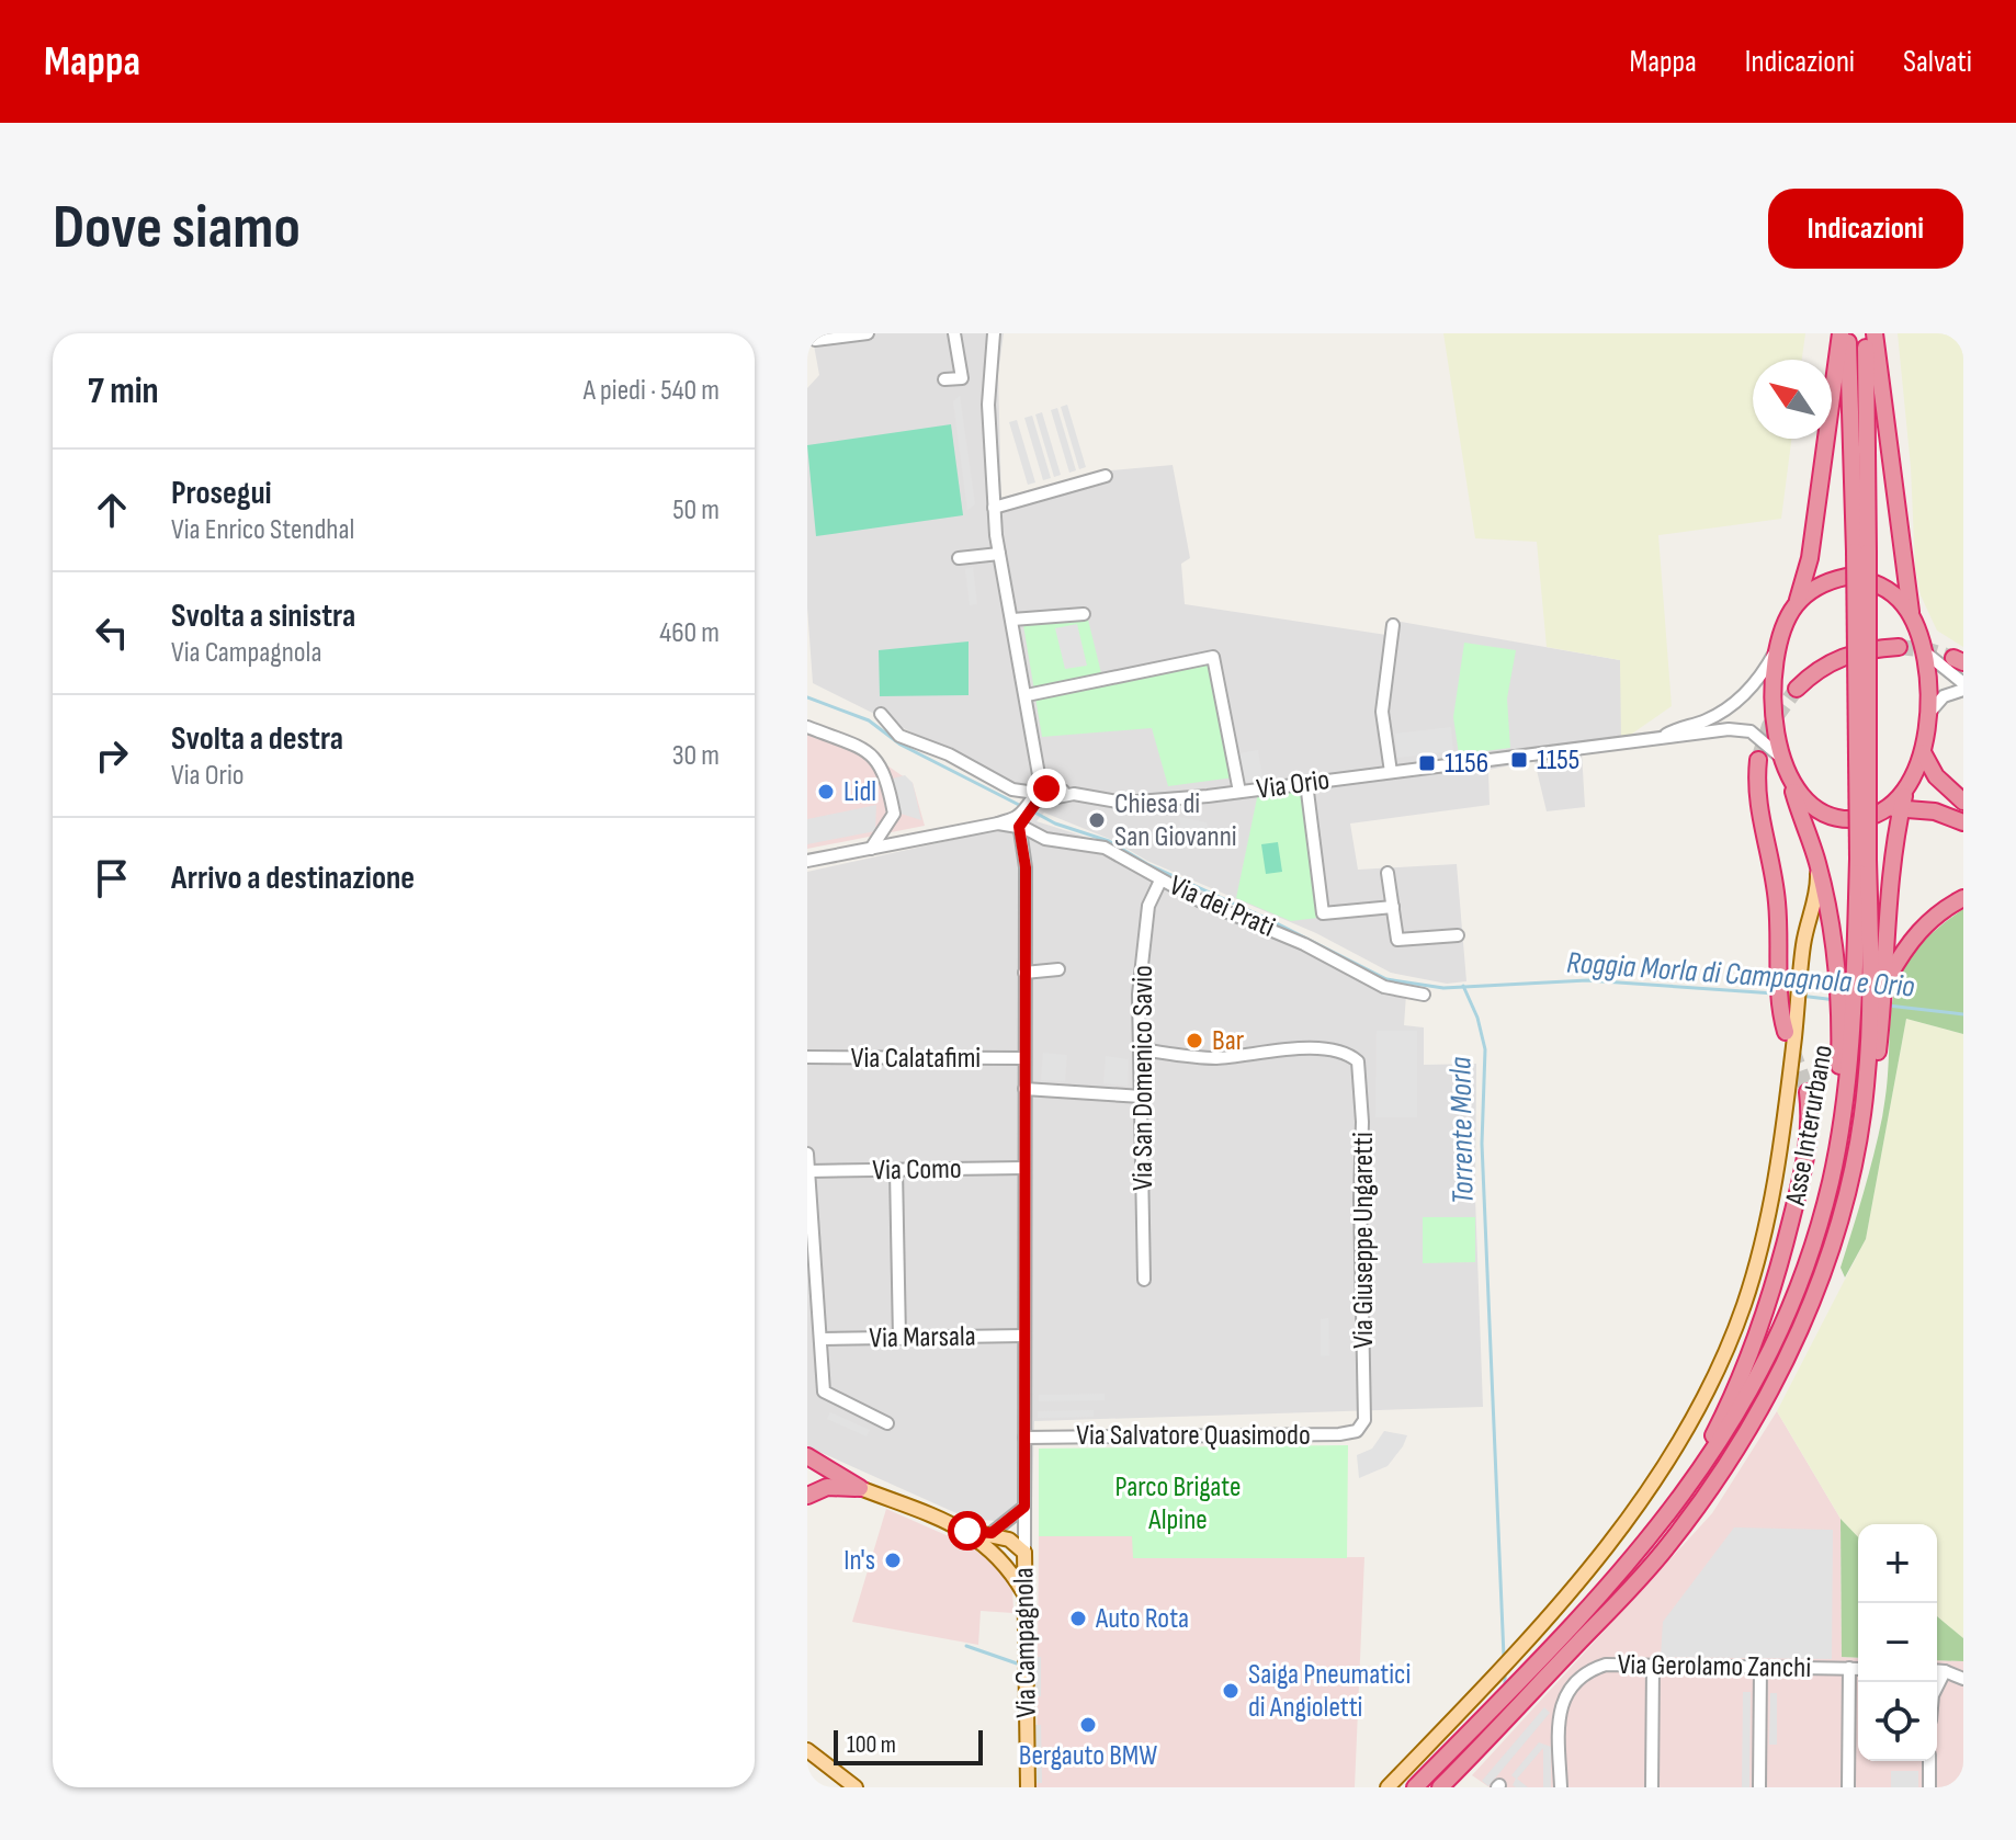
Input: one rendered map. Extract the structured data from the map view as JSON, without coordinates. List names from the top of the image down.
{
  "streets": {
    "highway": ["Asse Interurbano"],
    "main road": ["Via Campagnola"],
    "street": [
      "Via Orio",
      "Via dei Prati",
      "Via Calatafimi",
      "Via San Domenico Savio",
      "Via Como",
      "Via Giuseppe Ungaretti",
      "Via Marsala",
      "Via Salvatore Quasimodo",
      "Via Gerolamo Zanchi"
    ]
  },
  "crossings": [
    ["Via dei Prati", "Via San Domenico Savio"],
    ["Via dei Prati", "Via Campagnola"],
    ["Via Calatafimi", "Via Campagnola"],
    ["Via San Domenico Savio", "Via Giuseppe Ungaretti"],
    ["Via Como", "Via Campagnola"],
    ["Via Giuseppe Ungaretti", "Via Salvatore Quasimodo"],
    ["Via Marsala", "Via Campagnola"],
    ["Via Salvatore Quasimodo", "Via Campagnola"]
  ],
  "water": ["Roggia Morla di Campagnola e Orio", "Torrente Morla"],
  "parks": ["Parco Brigate Alpine"],
  "places": {
    "transit": ["1155", "1156"],
    "other": [
      "Lidl",
      "Chiesa di San Giovanni",
      "Bar",
      "In's",
      "Auto Rota",
      "Saiga Pneumatici di Angioletti",
      "Bergauto BMW"
    ]
  },
  "scale_bar": "100 m",
  "north": "top left",
  "page": {
    "header": "Mappa",
    "nav": ["Mappa", "Indicazioni", "Salvati"],
    "buttons": "Indicazioni",
    "title": "Dove siamo",
    "heading": ["7 min", "A piedi · 540 m"],
    "list": [
      ["Prosegui", "Via Enrico Stendhal", "50 m"],
      ["Svolta a sinistra", "Via Campagnola", "460 m"],
      ["Svolta a destra", "Via Orio", "30 m"],
      "Arrivo a destinazione"
    ],
    "map_buttons": ["+", "−"],
    "scale": "100 m"
  }
}
